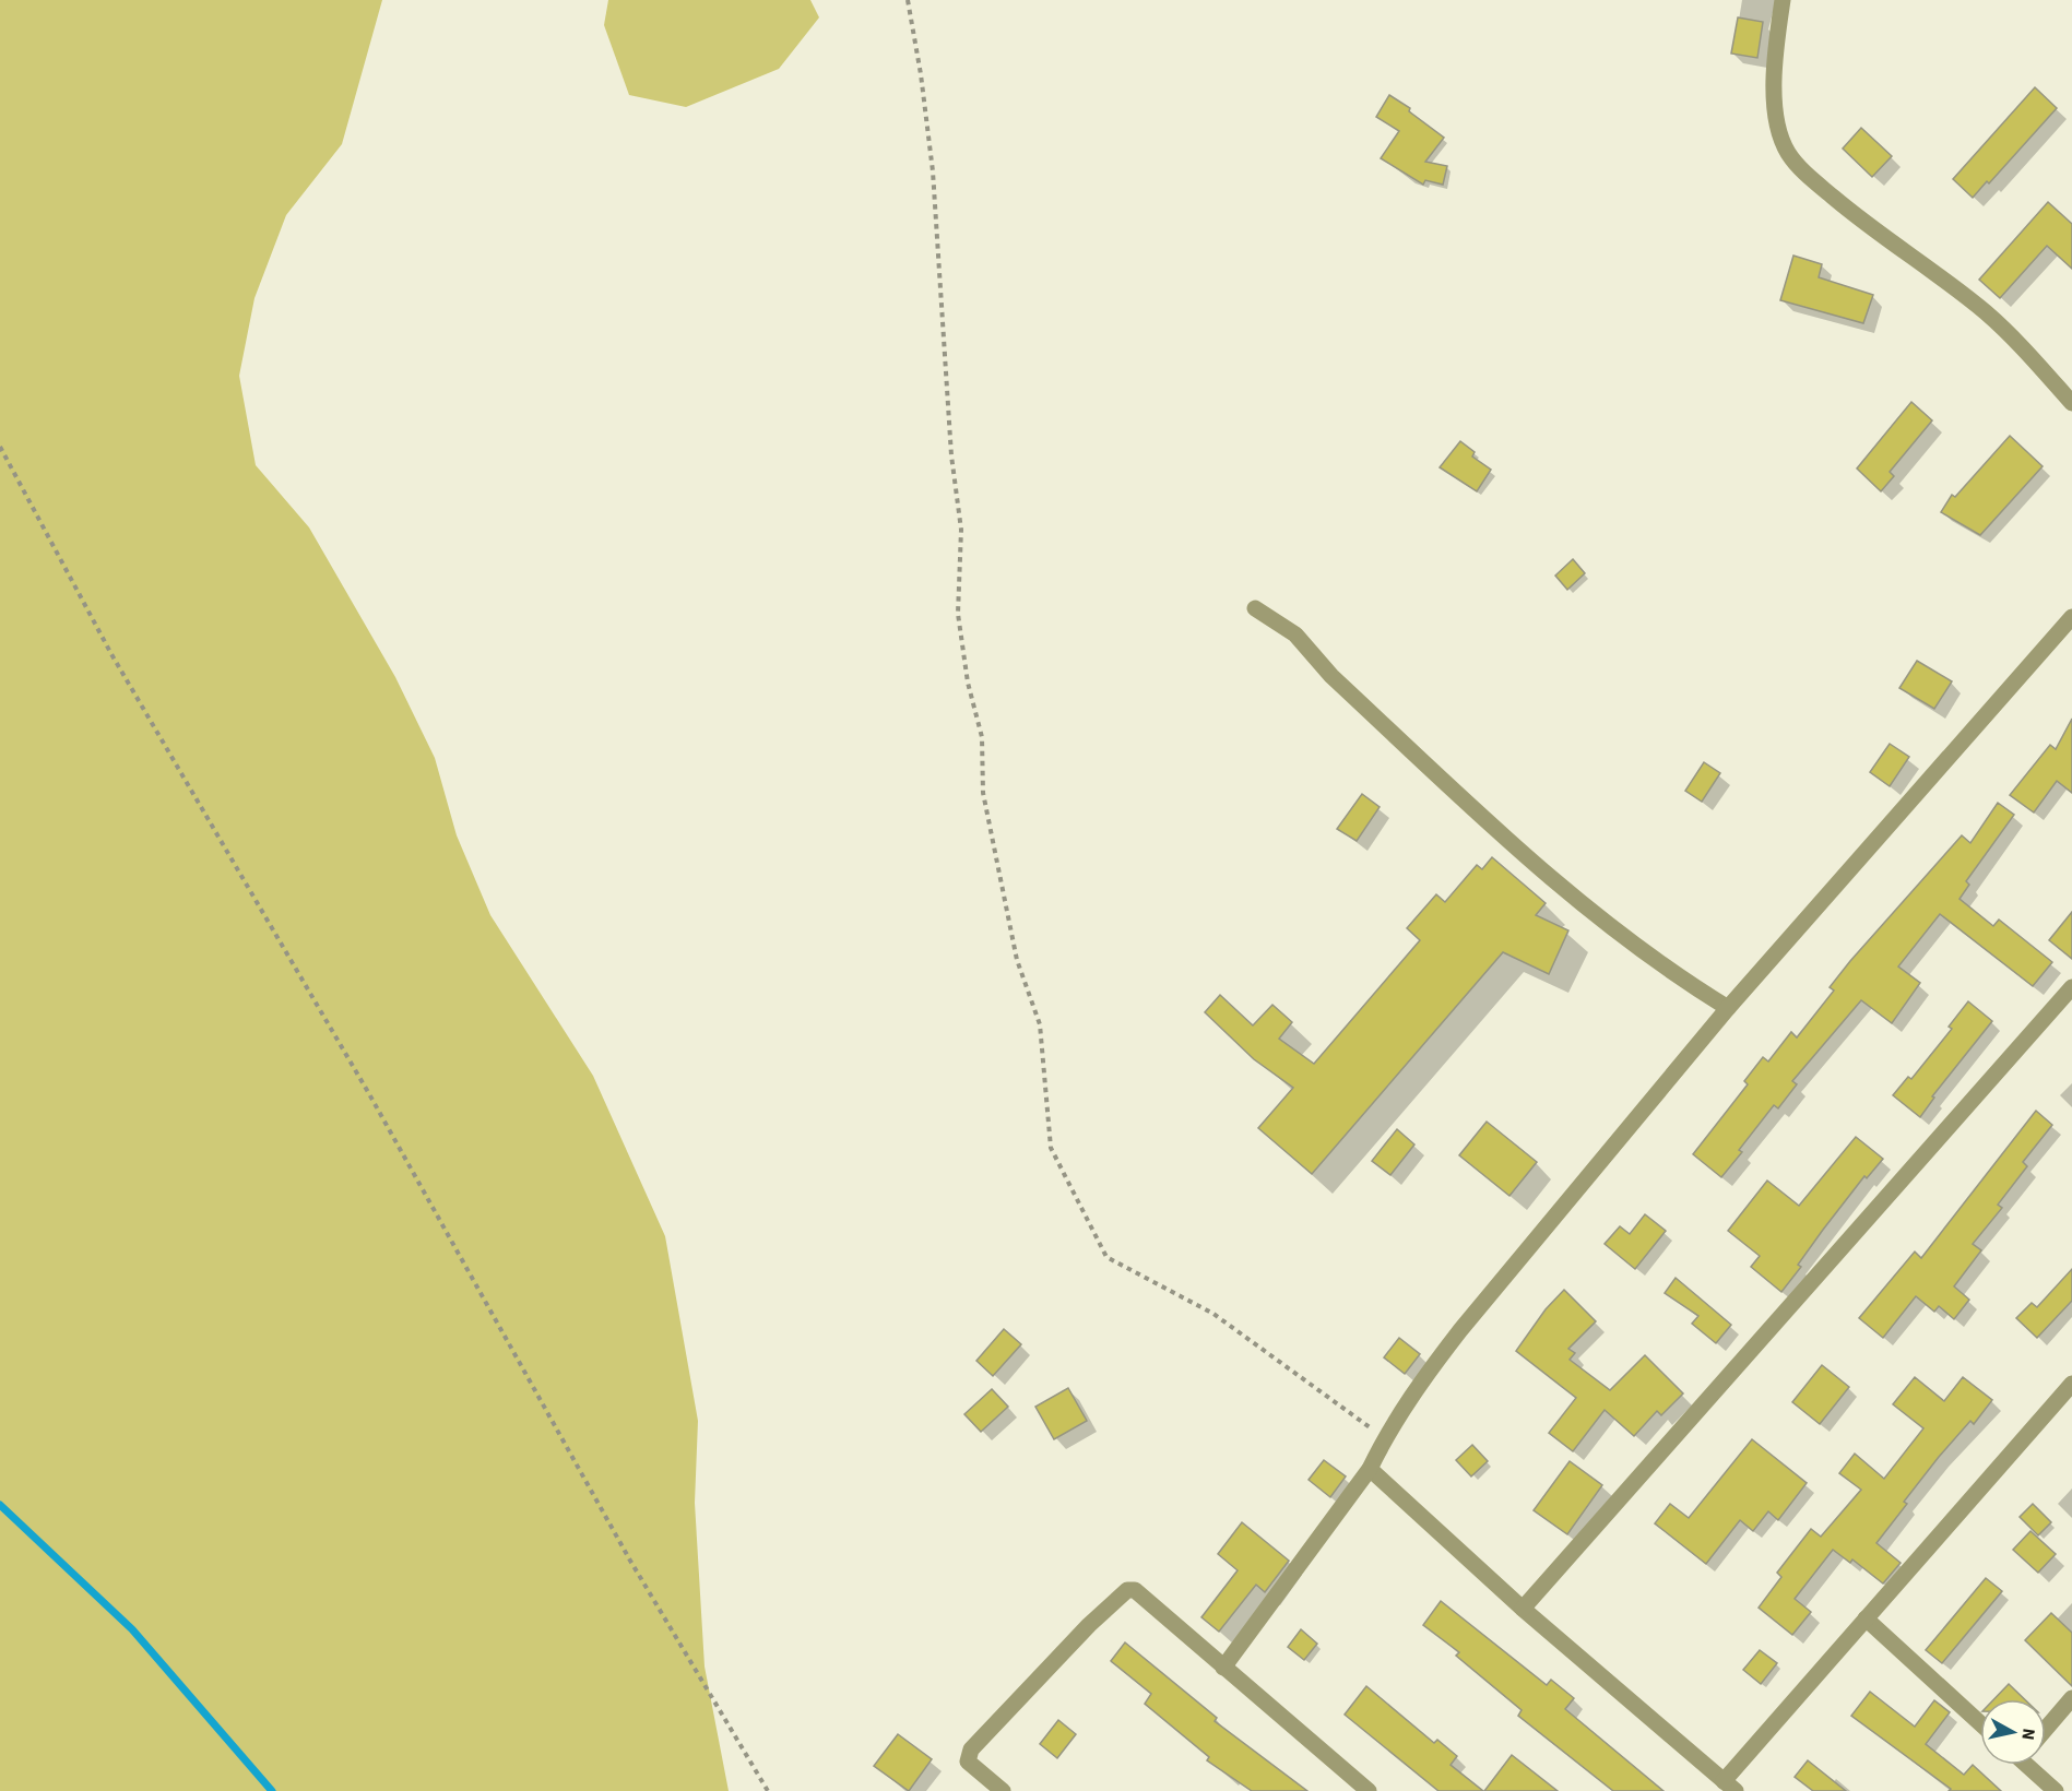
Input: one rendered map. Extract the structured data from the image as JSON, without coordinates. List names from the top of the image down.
{
  "north": "right"
}
